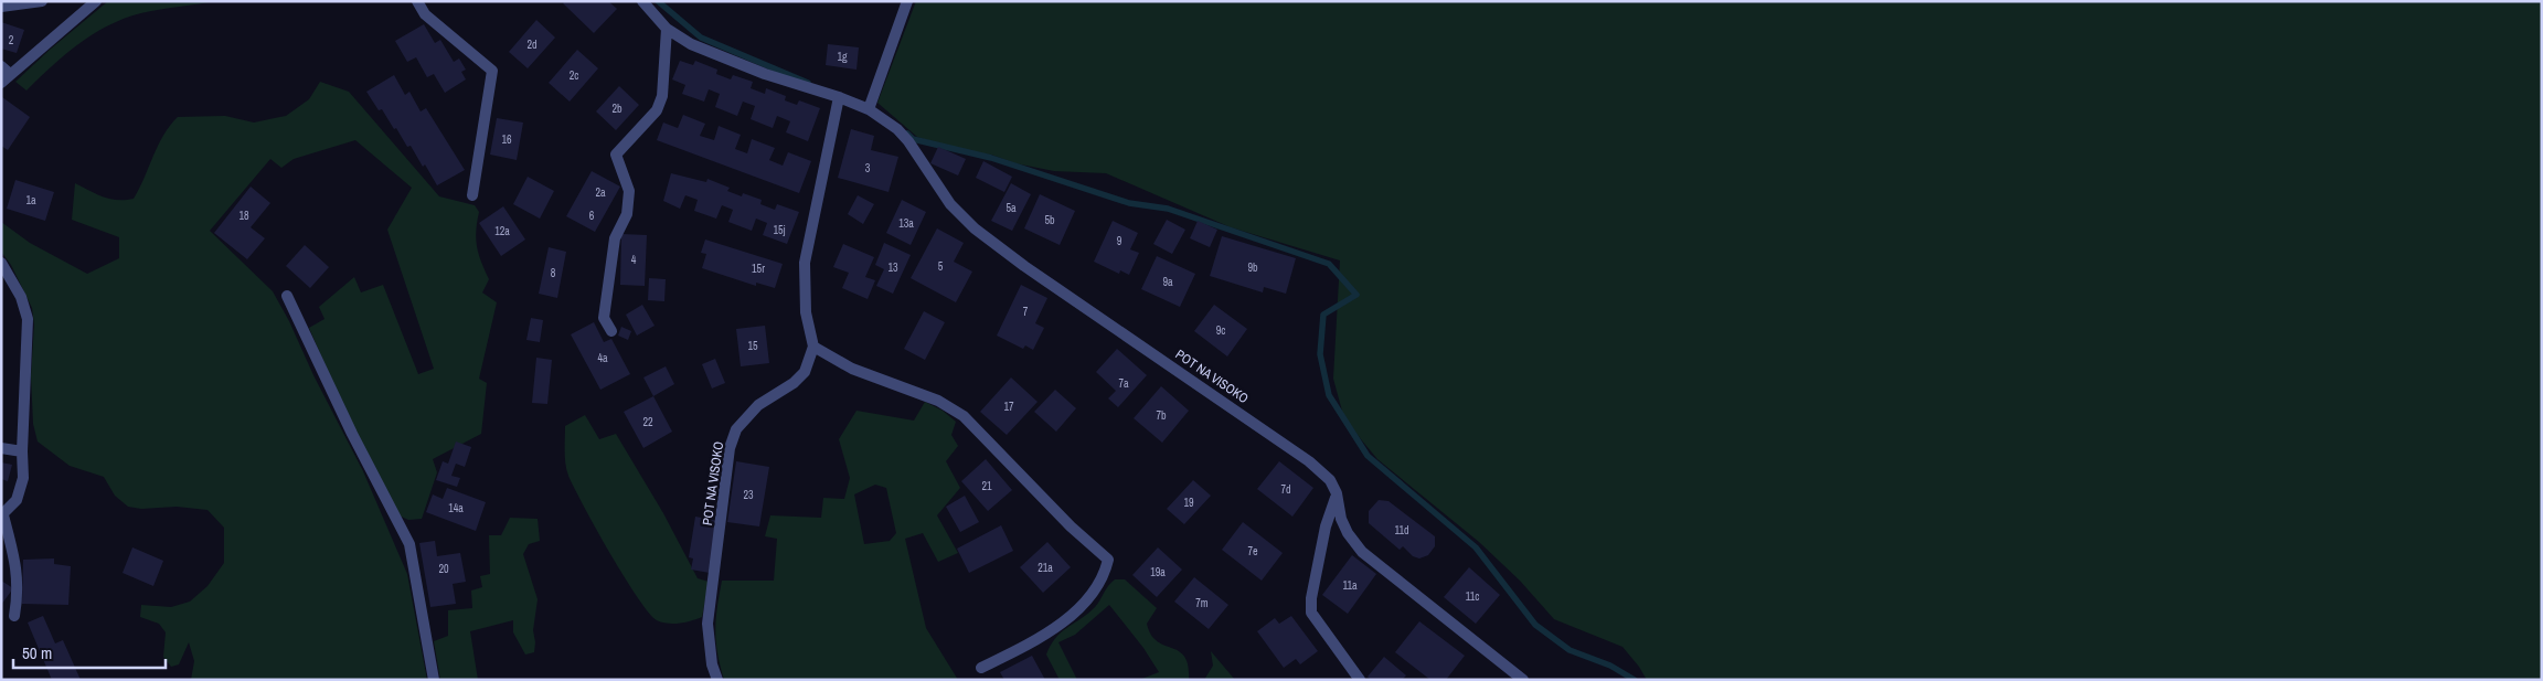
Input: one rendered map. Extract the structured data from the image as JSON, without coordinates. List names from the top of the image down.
{
  "streets": {
    "street": ["POT NA VISOKO"]
  },
  "house_numbers": [
    "2",
    "2d",
    "1g",
    "2c",
    "2b",
    "16",
    "3",
    "2a",
    "1a",
    "5a",
    "18",
    "6",
    "5b",
    "13a",
    "15j",
    "12a",
    "9",
    "4",
    "5",
    "13",
    "9b",
    "15r",
    "8",
    "9a",
    "7",
    "9c",
    "15",
    "4a",
    "7a",
    "17",
    "7b",
    "22",
    "21",
    "7d",
    "23",
    "19",
    "14a",
    "11d",
    "7e",
    "21a",
    "20",
    "19a",
    "11a",
    "11c",
    "7m"
  ],
  "scale_bar": "50 m"
}
